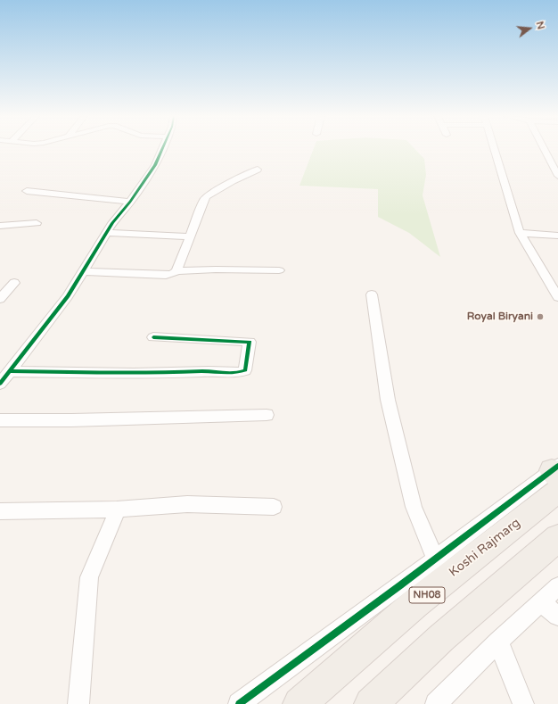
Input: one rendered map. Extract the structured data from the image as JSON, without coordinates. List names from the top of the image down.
{
  "streets": {
    "main road": ["Koshi Rajmarg", "NH08"]
  },
  "places": ["Royal Biryani"],
  "north": "right"
}
